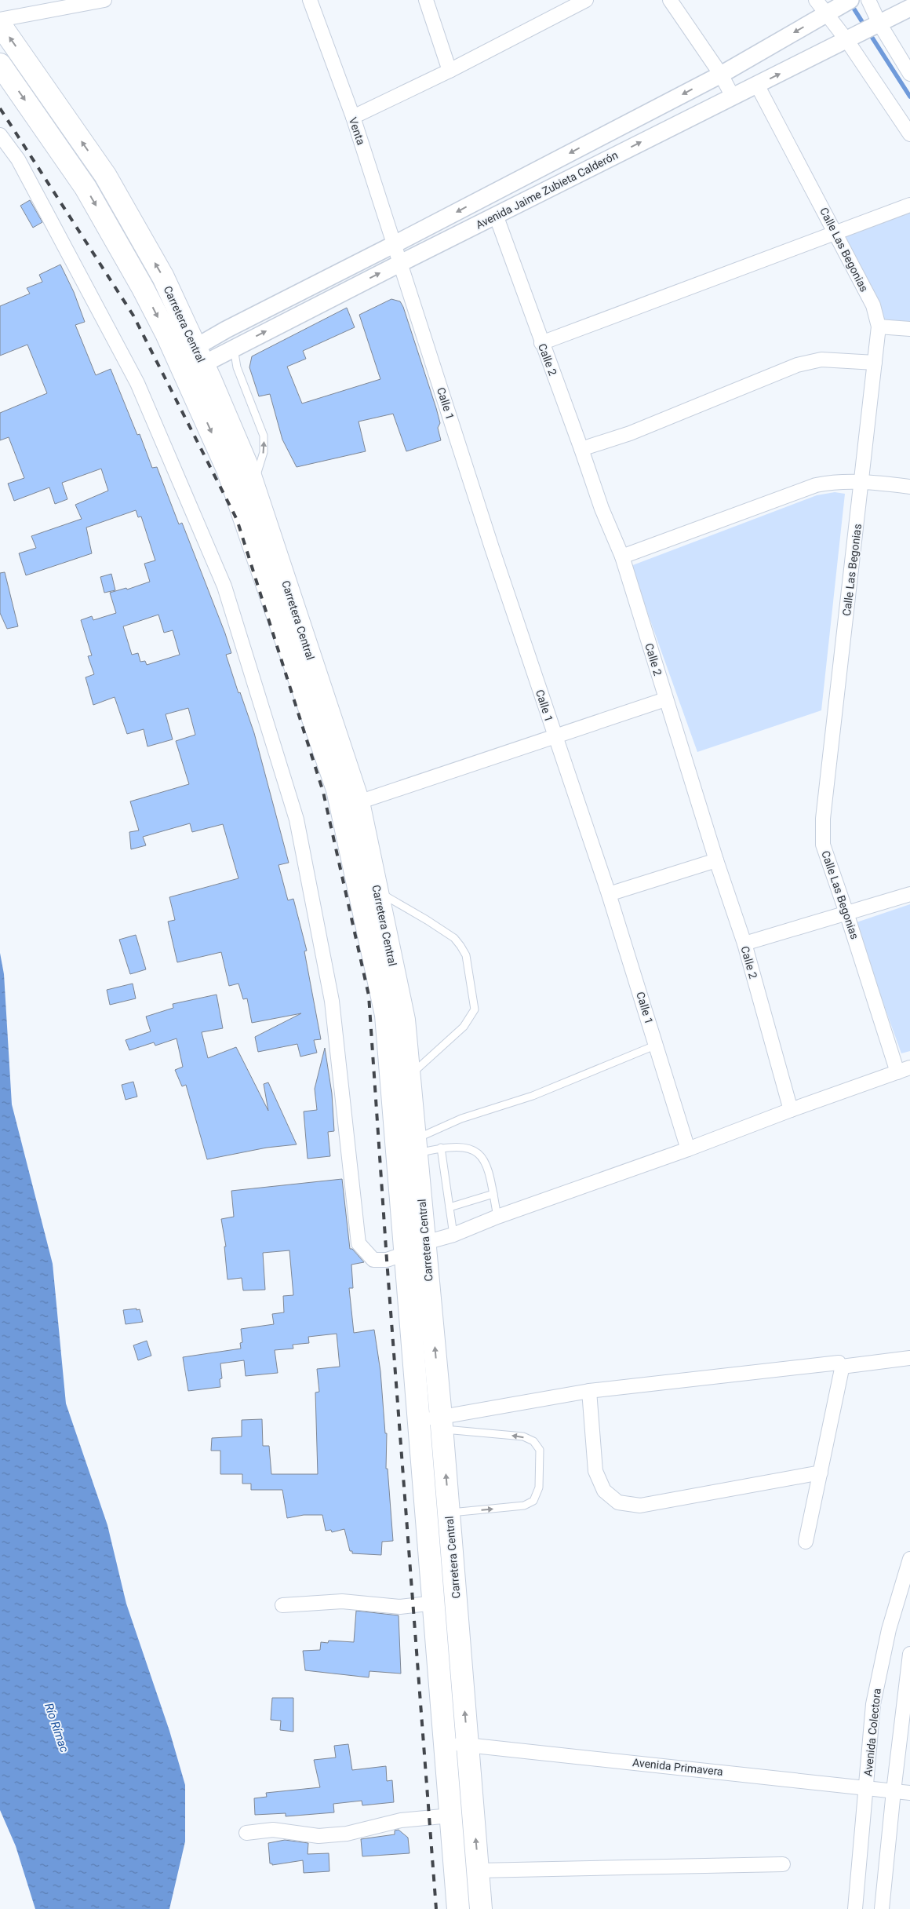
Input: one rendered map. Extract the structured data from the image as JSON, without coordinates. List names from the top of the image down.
{
  "streets": {
    "highway": ["Carretera Central"],
    "street": [
      "Venta",
      "Avenida Jaime Zubieta Calderón",
      "Calle Las Begonias",
      "Calle 2",
      "Calle 1",
      "Avenida Colectora",
      "Avenida Primavera"
    ]
  },
  "crossings": [
    ["Venta", "Avenida Jaime Zubieta Calderón"],
    ["Venta", "Calle 1"],
    ["Avenida Jaime Zubieta Calderón", "Calle Las Begonias"],
    ["Avenida Jaime Zubieta Calderón", "Carretera Central"],
    ["Avenida Jaime Zubieta Calderón", "Calle 2"],
    ["Avenida Jaime Zubieta Calderón", "Calle 1"],
    ["Carretera Central", "Avenida Primavera"],
    ["Avenida Colectora", "Avenida Primavera"]
  ],
  "water": ["Río Rímac"]
}
